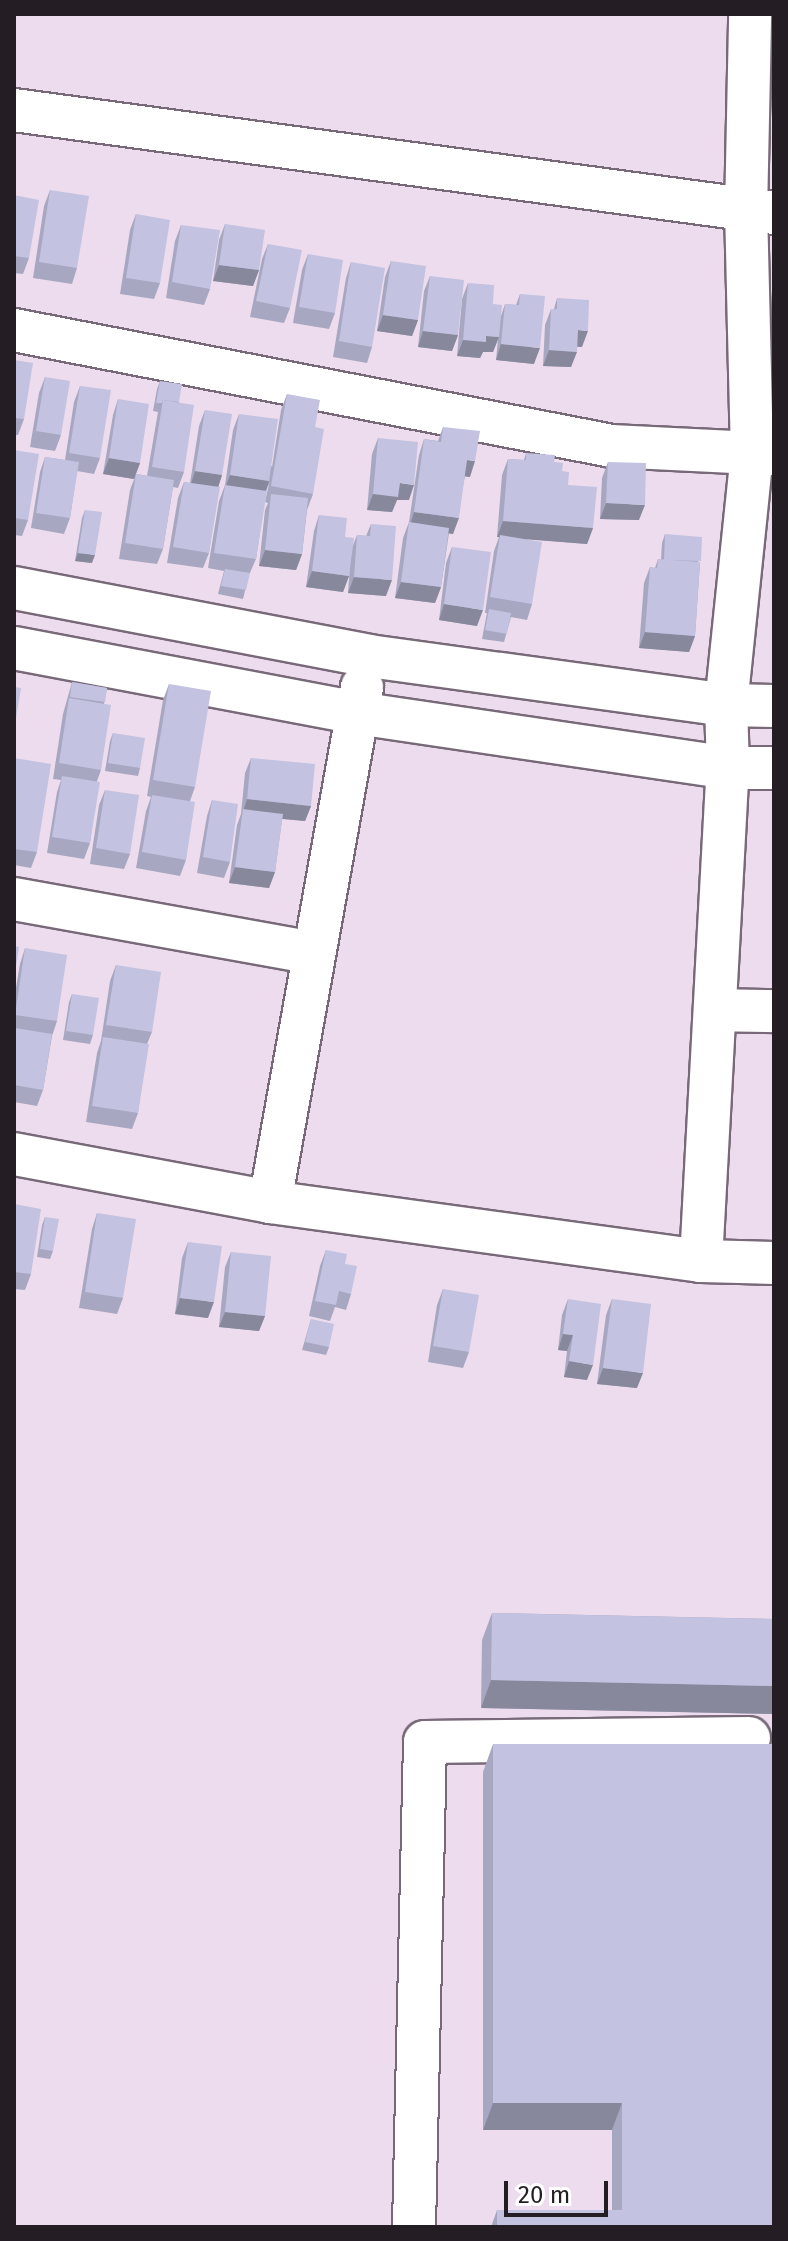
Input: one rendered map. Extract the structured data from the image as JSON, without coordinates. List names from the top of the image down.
{
  "scale_bar": "20 m"
}
